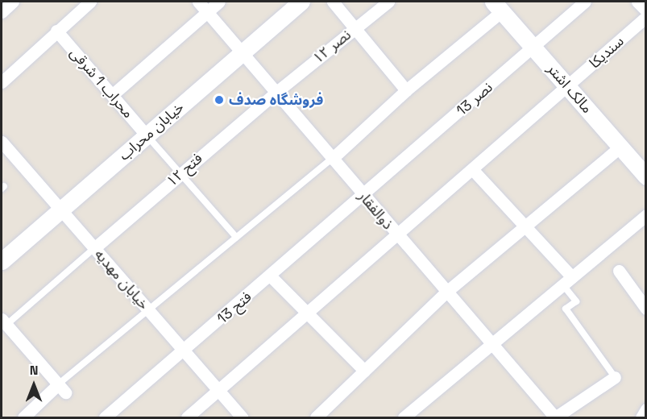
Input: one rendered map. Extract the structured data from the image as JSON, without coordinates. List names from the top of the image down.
{
  "streets": {
    "street": [
      "نصر ۱۲",
      "سندیکا",
      "محراب 1 شرقی",
      "مالک اشتر",
      "نصر 13",
      "خیابان محراب",
      "فتح ۱۲",
      "ذوالفقار",
      "خیابان مهدیه",
      "فتح 13"
    ]
  },
  "crossings": [
    ["نصر ۱۲", "فتح ۱۲"],
    ["نصر ۱۲", "ذوالفقار"],
    ["سندیکا", "مالک اشتر"],
    ["سندیکا", "ذوالفقار"],
    ["سندیکا", "خیابان مهدیه"],
    ["محراب 1 شرقی", "خیابان محراب"],
    ["مالک اشتر", "نصر 13"],
    ["نصر 13", "ذوالفقار"],
    ["نصر 13", "فتح 13"],
    ["خیابان محراب", "ذوالفقار"],
    ["خیابان محراب", "خیابان مهدیه"],
    ["فتح ۱۲", "ذوالفقار"],
    ["فتح ۱۲", "خیابان مهدیه"],
    ["ذوالفقار", "فتح 13"],
    ["خیابان مهدیه", "فتح 13"]
  ],
  "places": ["فروشگاه صدف"],
  "north": "top"
}
